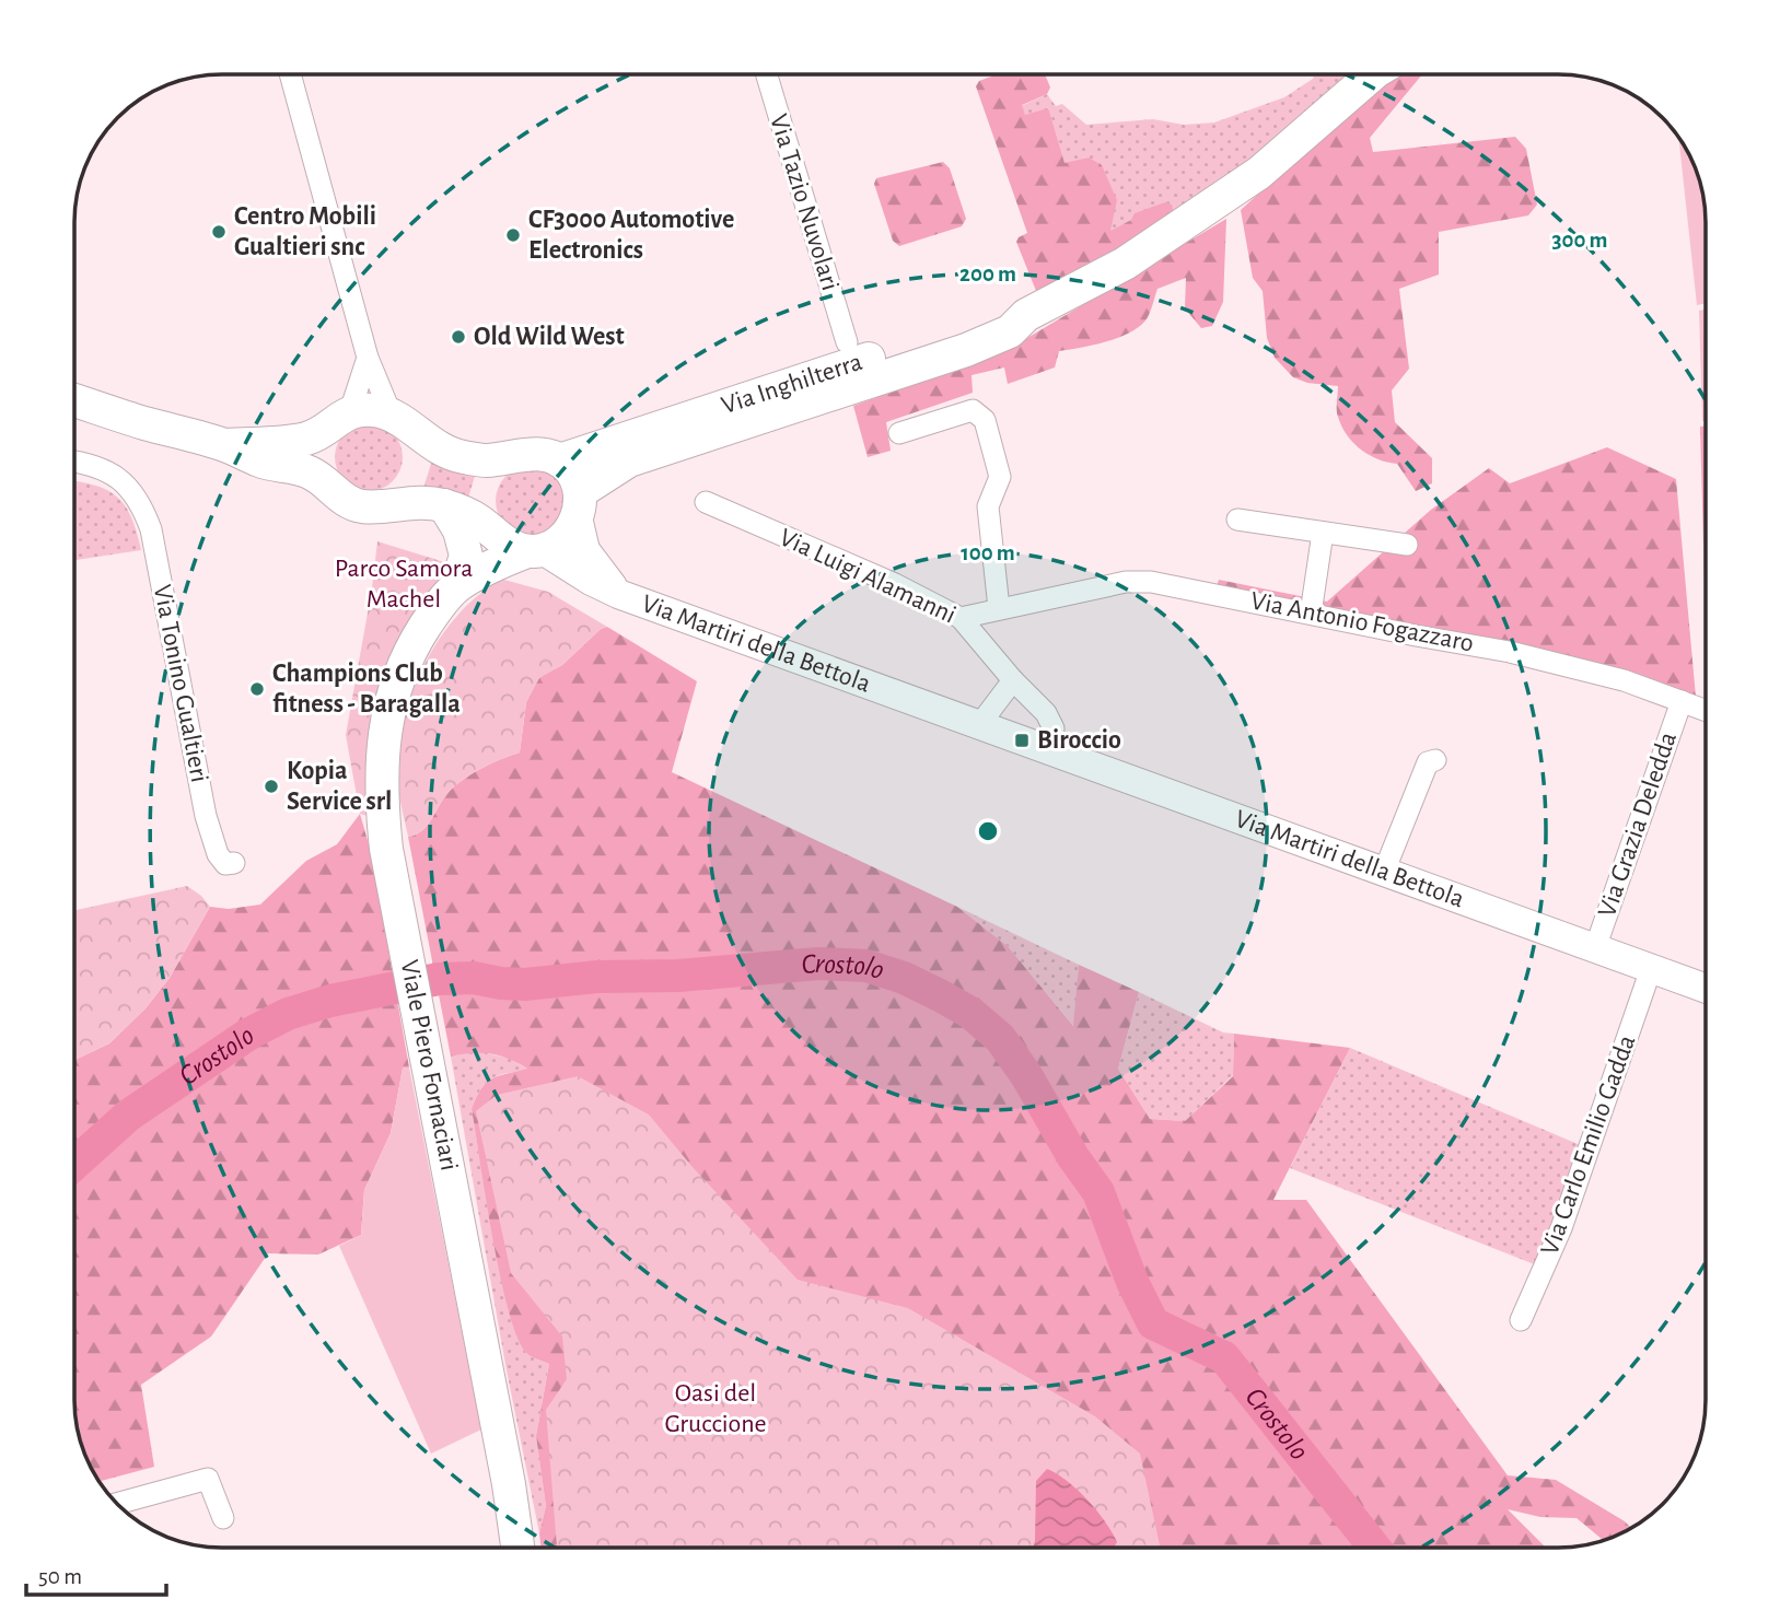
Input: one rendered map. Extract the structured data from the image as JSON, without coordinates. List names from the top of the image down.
{
  "streets": {
    "main road": ["Via Inghilterra", "Via Martiri della Bettola", "Viale Piero Fornaciari"],
    "street": [
      "Via Tazio Nuvolari",
      "Via Luigi Alamanni",
      "Via Antonio Fogazzaro",
      "Via Tonino Gualtieri",
      "Via Grazia Deledda",
      "Via Carlo Emilio Gadda"
    ]
  },
  "crossings": [
    ["Via Inghilterra", "Via Martiri della Bettola"],
    ["Via Luigi Alamanni", "Via Antonio Fogazzaro"],
    ["Via Luigi Alamanni", "Via Martiri della Bettola"],
    ["Via Antonio Fogazzaro", "Via Grazia Deledda"],
    ["Via Martiri della Bettola", "Via Grazia Deledda"],
    ["Via Martiri della Bettola", "Viale Piero Fornaciari"],
    ["Via Martiri della Bettola", "Via Carlo Emilio Gadda"]
  ],
  "water": ["Crostolo"],
  "parks": ["Parco Samora Machel", "Oasi del Gruccione"],
  "places": {
    "other": [
      "Centro Mobili Gualtieri snc",
      "CF3000 Automotive Electronics",
      "Old Wild West",
      "Champions Club fitness - Baragalla",
      "Kopia Service srl"
    ],
    "transit": ["Biroccio"]
  },
  "scale_bar": "50 m",
  "rings": ["300 m", "200 m", "100 m"]
}
